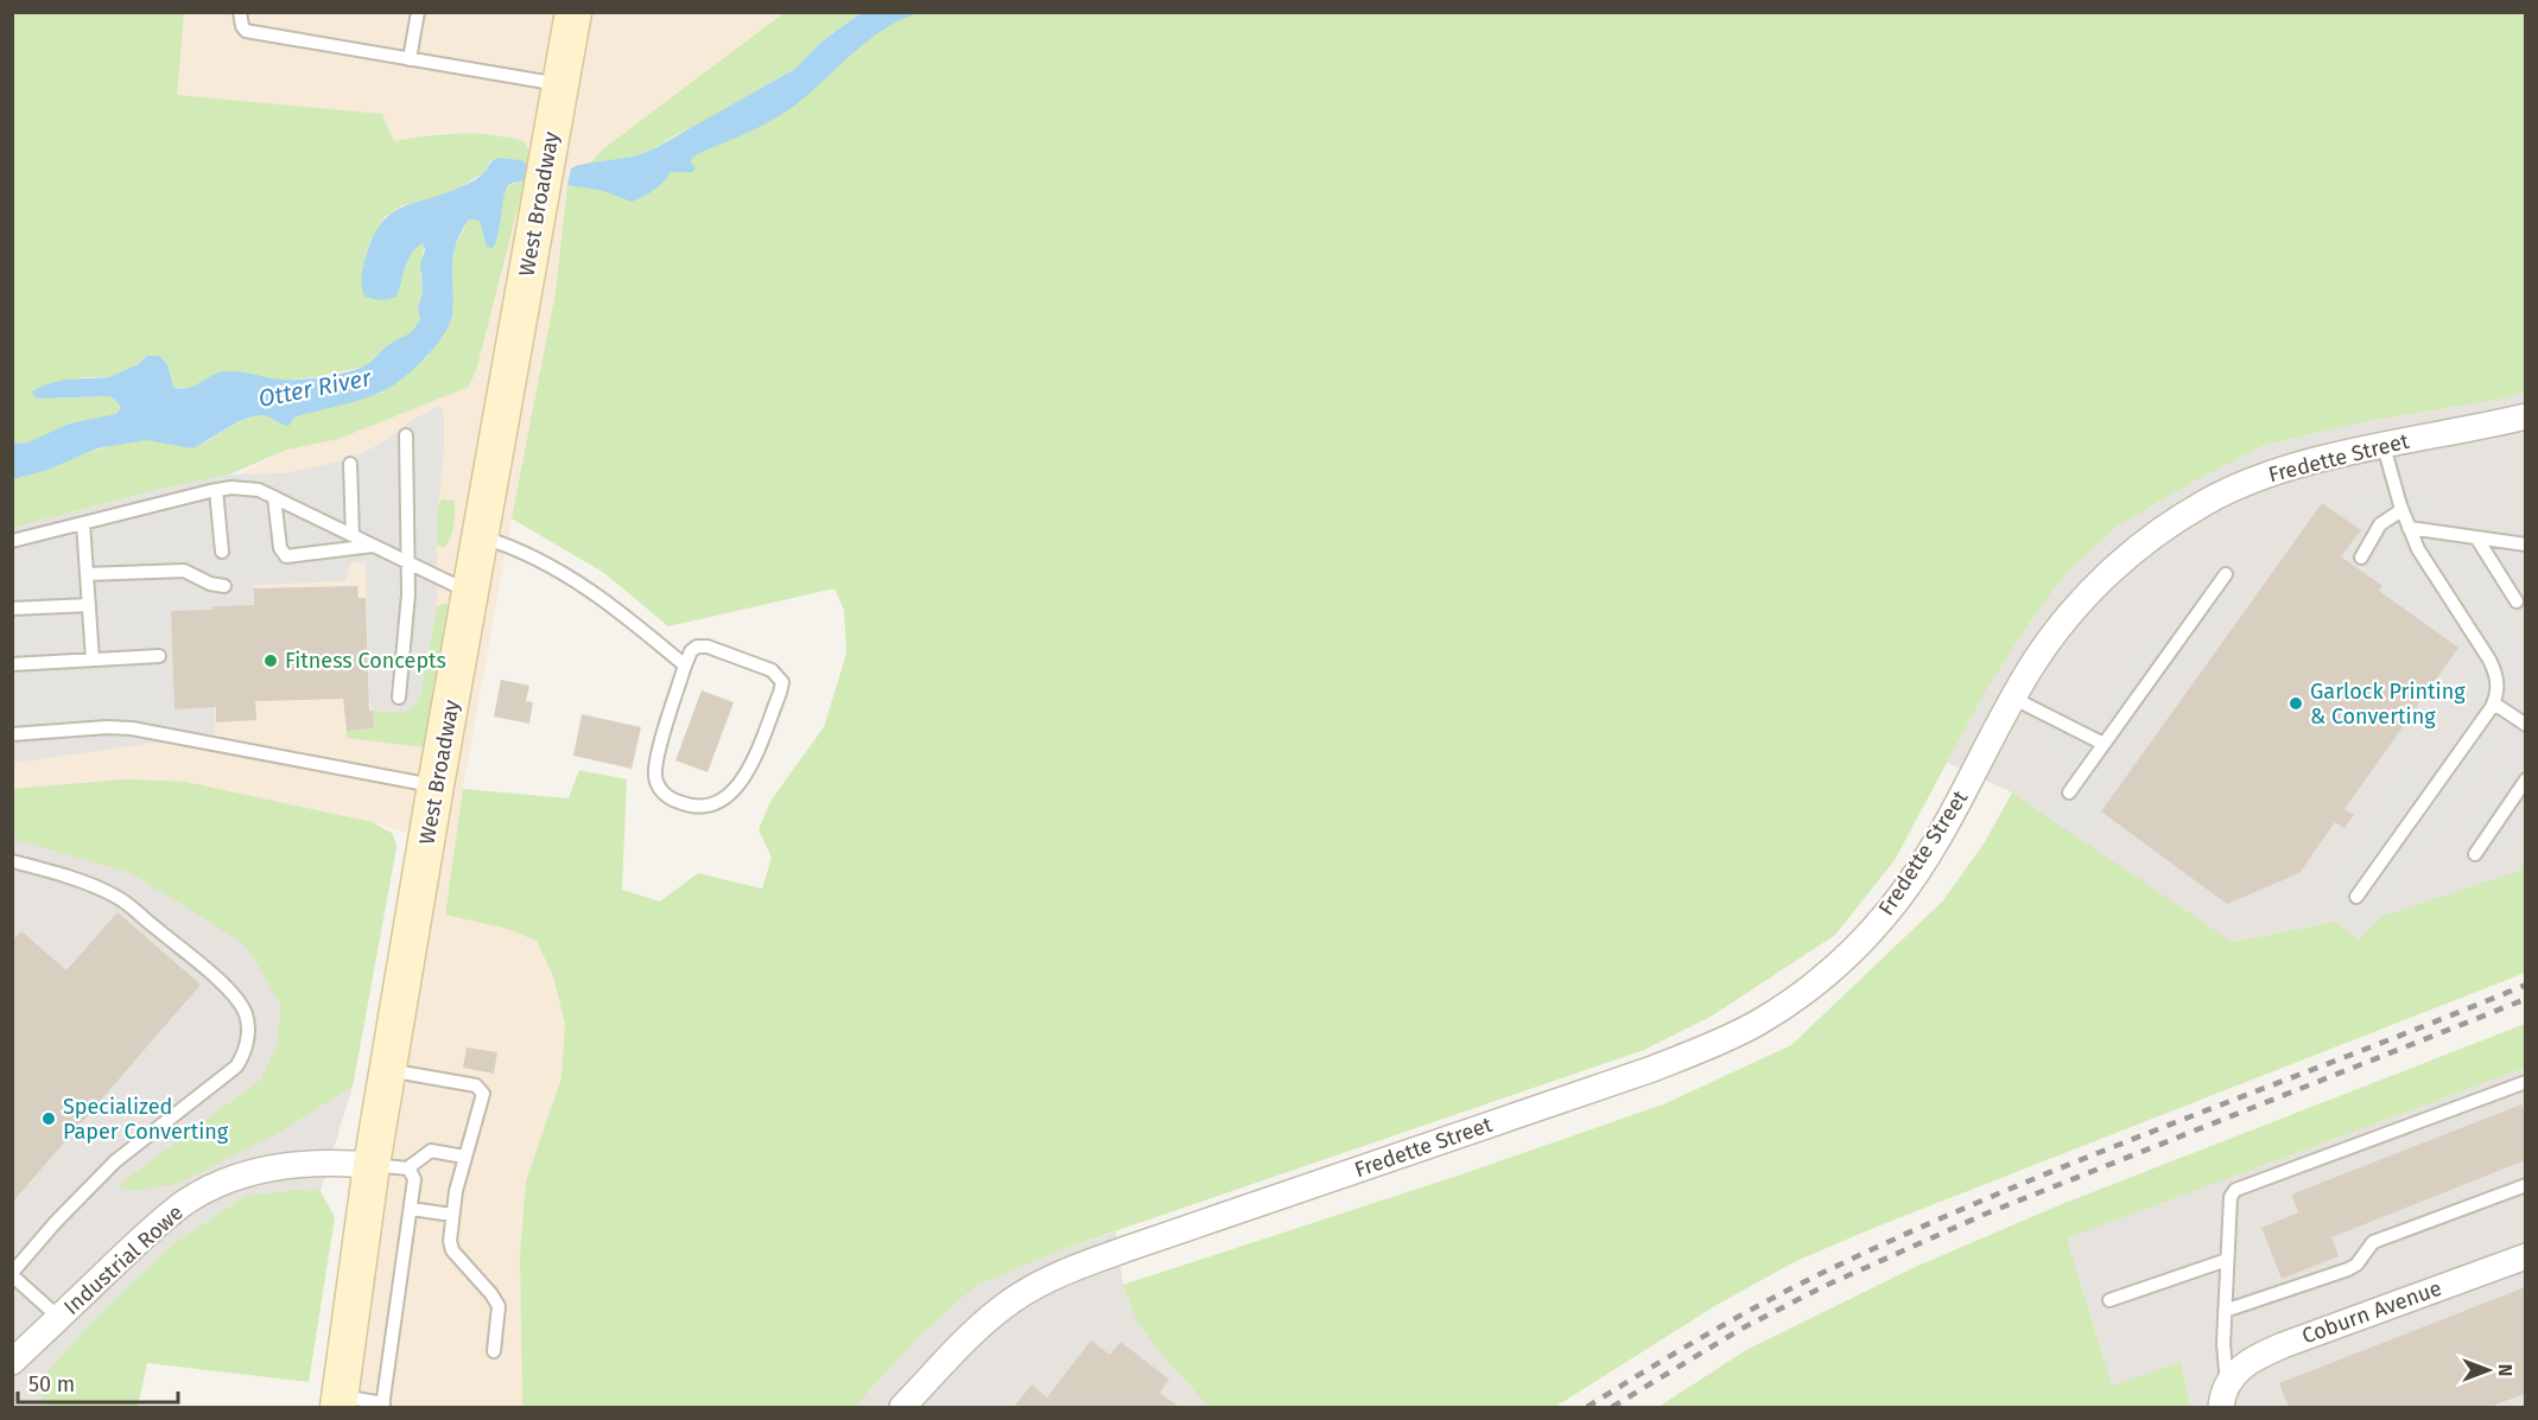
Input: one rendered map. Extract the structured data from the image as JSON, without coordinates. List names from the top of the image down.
{
  "streets": {
    "main road": ["West Broadway"],
    "street": ["Fredette Street", "Industrial Rowe", "Coburn Avenue"]
  },
  "crossings": [
    ["West Broadway", "Industrial Rowe"]
  ],
  "water": ["Otter River"],
  "places": ["Fitness Concepts", "Garlock Printing & Converting", "Specialized Paper Converting"],
  "scale_bar": "50 m",
  "north": "right"
}
